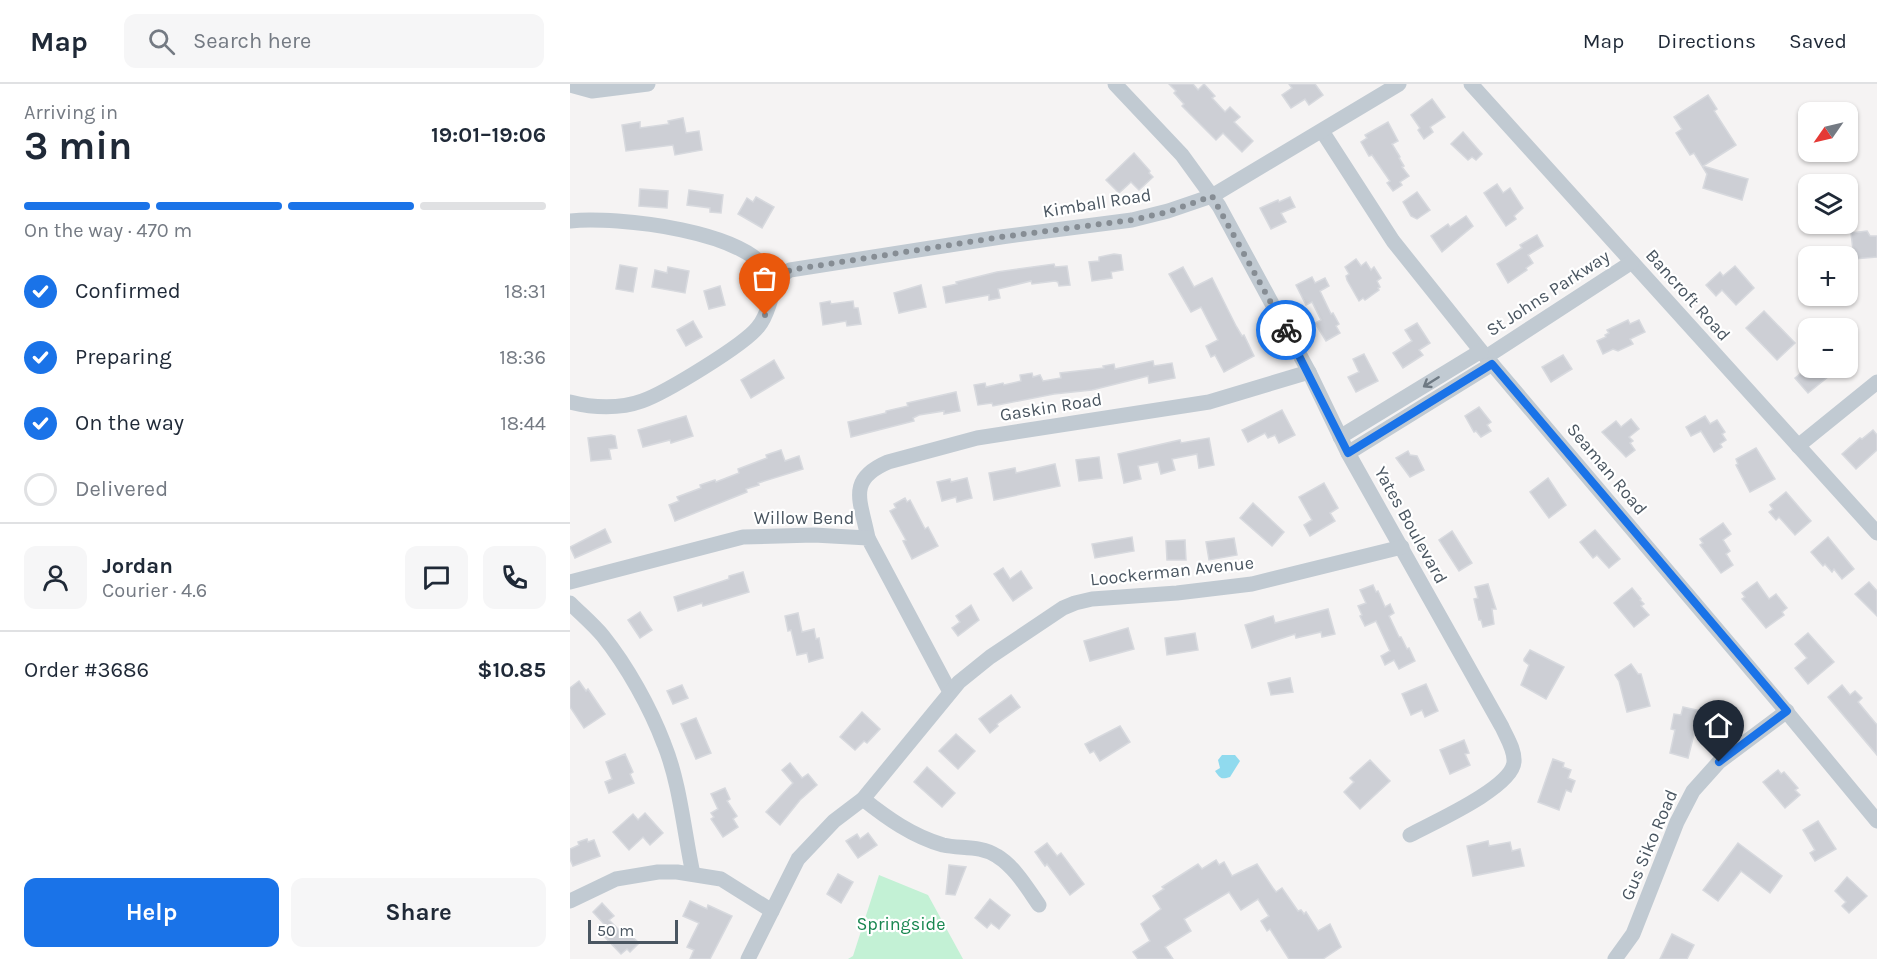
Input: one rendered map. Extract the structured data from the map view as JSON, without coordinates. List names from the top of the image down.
{
  "streets": {
    "street": [
      "Kimball Road",
      "St Johns Parkway",
      "Bancroft Road",
      "Gaskin Road",
      "Seaman Road",
      "Willow Bend",
      "Yates Boulevard",
      "Loockerman Avenue",
      "Gus Siko Road"
    ]
  },
  "crossings": [
    ["Kimball Road", "Seaman Road"],
    ["Kimball Road", "Yates Boulevard"],
    ["St Johns Parkway", "Bancroft Road"],
    ["St Johns Parkway", "Seaman Road"],
    ["St Johns Parkway", "Yates Boulevard"],
    ["Gaskin Road", "Willow Bend"],
    ["Gaskin Road", "Yates Boulevard"],
    ["Seaman Road", "Gus Siko Road"],
    ["Willow Bend", "Loockerman Avenue"],
    ["Yates Boulevard", "Loockerman Avenue"]
  ],
  "parks": ["Springside"],
  "scale_bar": "50 m",
  "north": "bottom left",
  "page": {
    "header": "Map",
    "search": "Search here",
    "nav": ["Map", "Directions", "Saved"],
    "heading": ["3 min", "Arriving in", "19:01–19:06"],
    "panel": [
      "Jordan",
      "Courier · 4.6",
      "Order #3686",
      "$10.85"
    ],
    "map_buttons": ["+", "−"],
    "bar": "On the way · 470 m",
    "list": [
      ["Confirmed", "18:31"],
      ["Preparing", "18:36"],
      ["On the way", "18:44"],
      "Delivered"
    ],
    "buttons": ["Help", "Share"],
    "scale": "50 m"
  }
}
